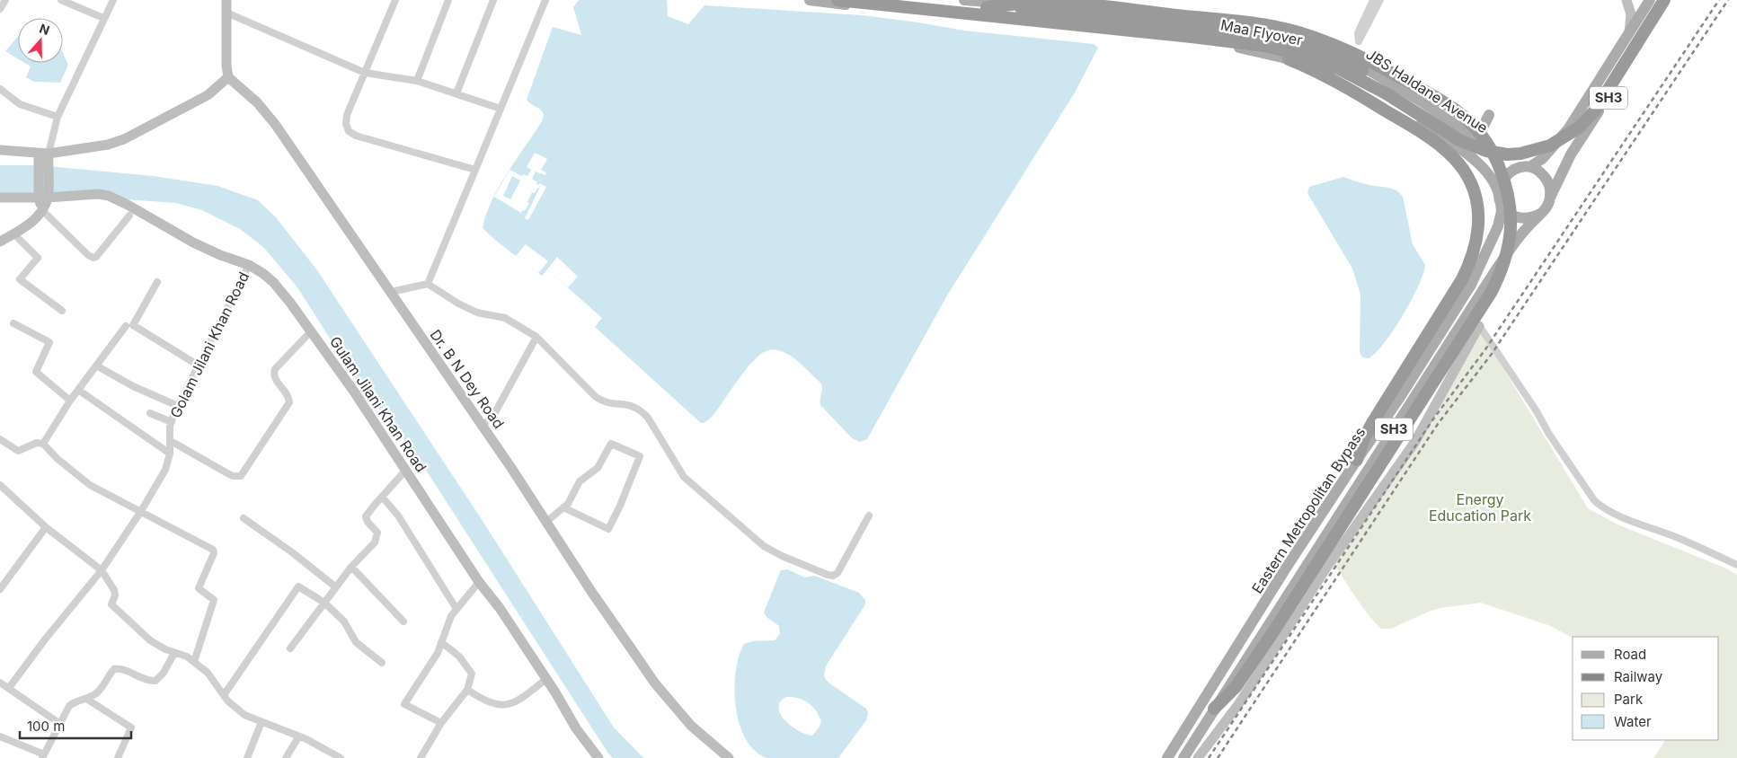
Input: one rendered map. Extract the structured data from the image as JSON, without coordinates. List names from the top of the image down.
{
  "streets": {
    "highway": ["Maa Flyover"],
    "main road": ["JBS Haldane Avenue", "SH3", "Eastern Metropolitan Bypass"],
    "street": ["Golam Jilani Khan Road", "Dr. B N Dey Road", "Gulam Jilani Khan Road"]
  },
  "crossings": [
    ["JBS Haldane Avenue", "SH3"],
    ["JBS Haldane Avenue", "Eastern Metropolitan Bypass"],
    ["SH3", "Eastern Metropolitan Bypass"],
    ["Golam Jilani Khan Road", "Gulam Jilani Khan Road"]
  ],
  "parks": ["Energy Education Park"],
  "legend": [
    "Road",
    "Railway",
    "Park",
    "Water"
  ],
  "scale_bar": "100 m",
  "north": "top"
}
